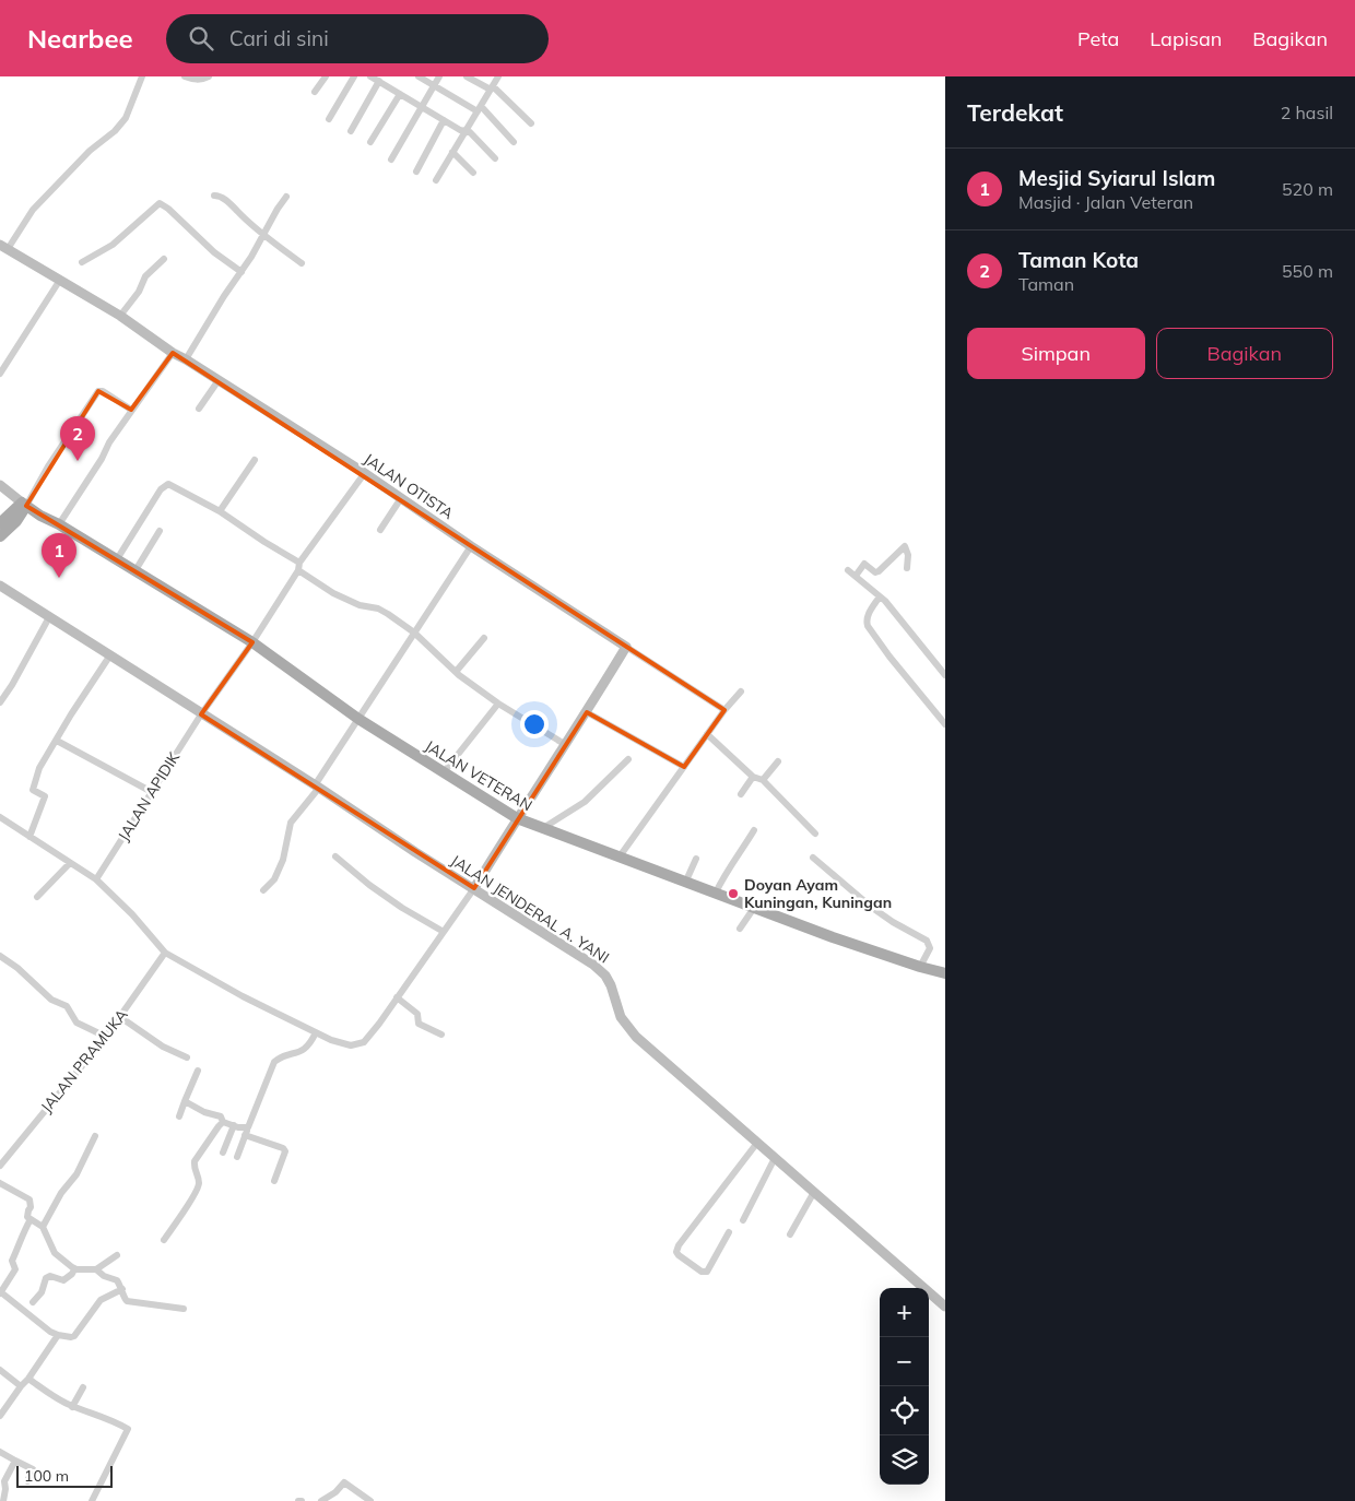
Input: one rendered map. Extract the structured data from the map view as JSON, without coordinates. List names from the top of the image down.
{
  "streets": {
    "main road": ["JALAN OTISTA", "JALAN VETERAN", "JALAN JENDERAL A. YANI"],
    "street": ["JALAN APIDIK", "JALAN PRAMUKA"]
  },
  "crossings": [
    ["JALAN OTISTA", "JALAN APIDIK"],
    ["JALAN VETERAN", "JALAN APIDIK"],
    ["JALAN APIDIK", "JALAN JENDERAL A. YANI"]
  ],
  "places": ["Doyan Ayam Kuningan, Kuningan"],
  "scale_bar": "100 m",
  "page": {
    "header": "Nearbee",
    "search": "Cari di sini",
    "nav": ["Peta", "Lapisan", "Bagikan"],
    "heading": ["Terdekat", "2 hasil"],
    "list": [
      {
        "mark": "1",
        "name": "Mesjid Syiarul Islam",
        "note": "Masjid · Jalan Veteran",
        "value": "520 m"
      },
      {
        "mark": "2",
        "name": "Taman Kota",
        "note": "Taman",
        "value": "550 m"
      }
    ],
    "buttons": ["Simpan", "Bagikan"],
    "pins": ["2", "1"],
    "map_buttons": ["+", "−"],
    "scale": "100 m"
  }
}
